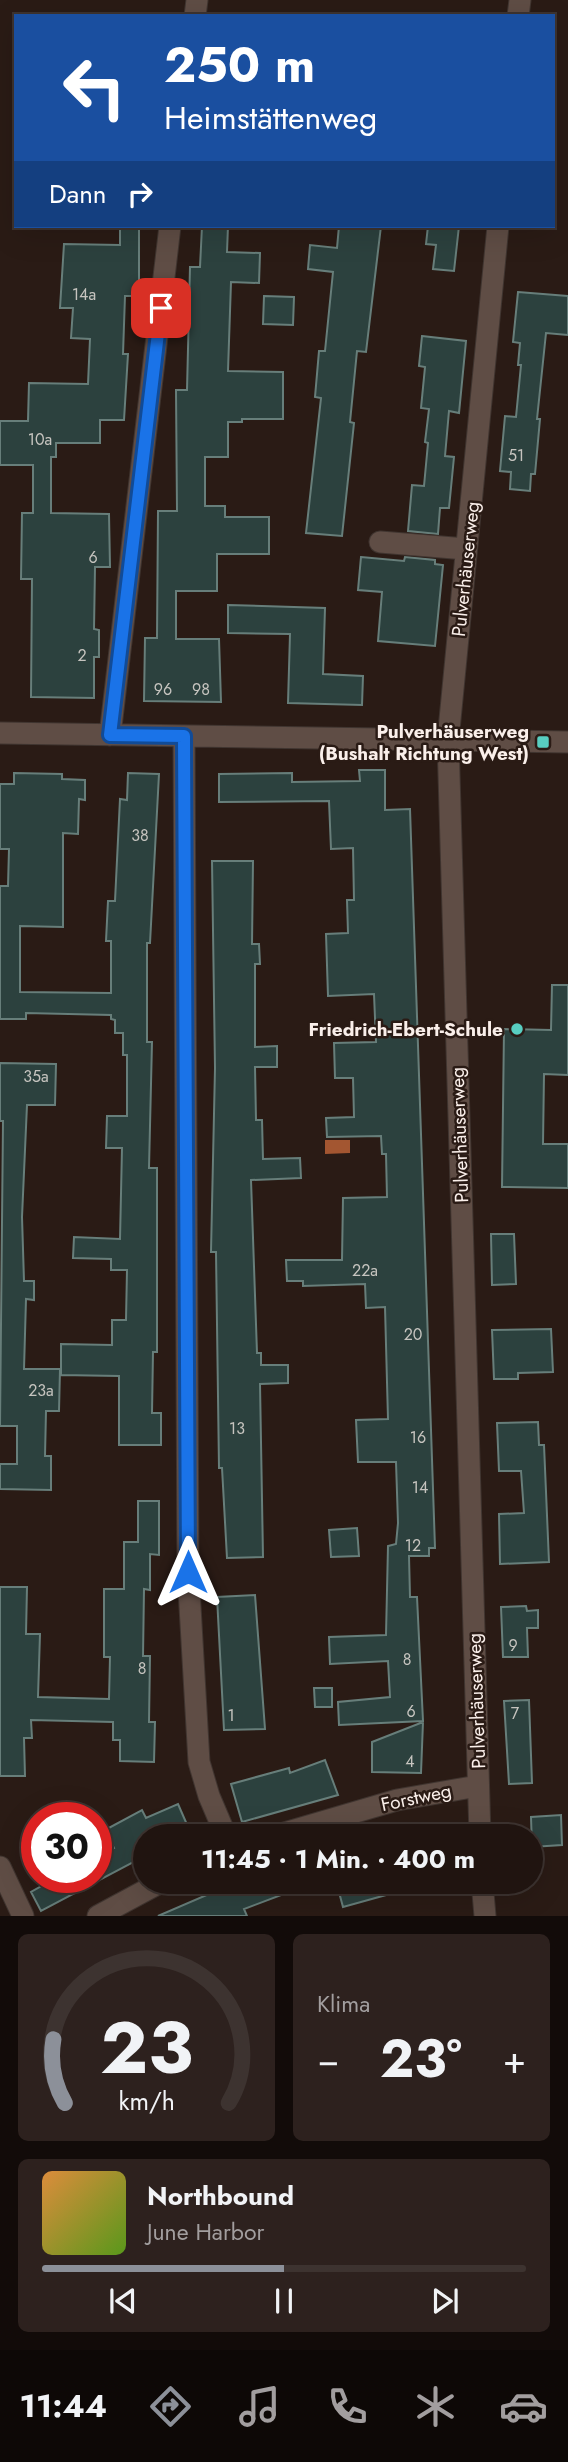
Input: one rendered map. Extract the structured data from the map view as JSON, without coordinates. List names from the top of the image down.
{
  "streets": {
    "street": ["Pulverhäuserweg", "Forstweg"]
  },
  "crossings": [
    ["Pulverhäuserweg", "Forstweg"]
  ],
  "places": {
    "transit": ["Pulverhäuserweg (Bushalt Richtung West)"],
    "other": ["Friedrich-Ebert-Schule"]
  },
  "house_numbers": [
    "14a",
    "10a",
    "51",
    "6",
    "2",
    "96",
    "98",
    "38",
    "35a",
    "22a",
    "20",
    "23a",
    "13",
    "16",
    "14",
    "12",
    "9",
    "8",
    "8",
    "6",
    "7",
    "1",
    "4"
  ],
  "page": {
    "turn": ["250 m", "Heimstättenweg"],
    "then": "Dann",
    "limit": "30",
    "trip": "11:45 · 1 Min. · 400 m",
    "tile": "Klima",
    "heat": ["−", "23°", "+"],
    "song": ["Northbound", "June Harbor"],
    "tabs": "11:44",
    "gauge": ["23", "km/h"]
  }
}
